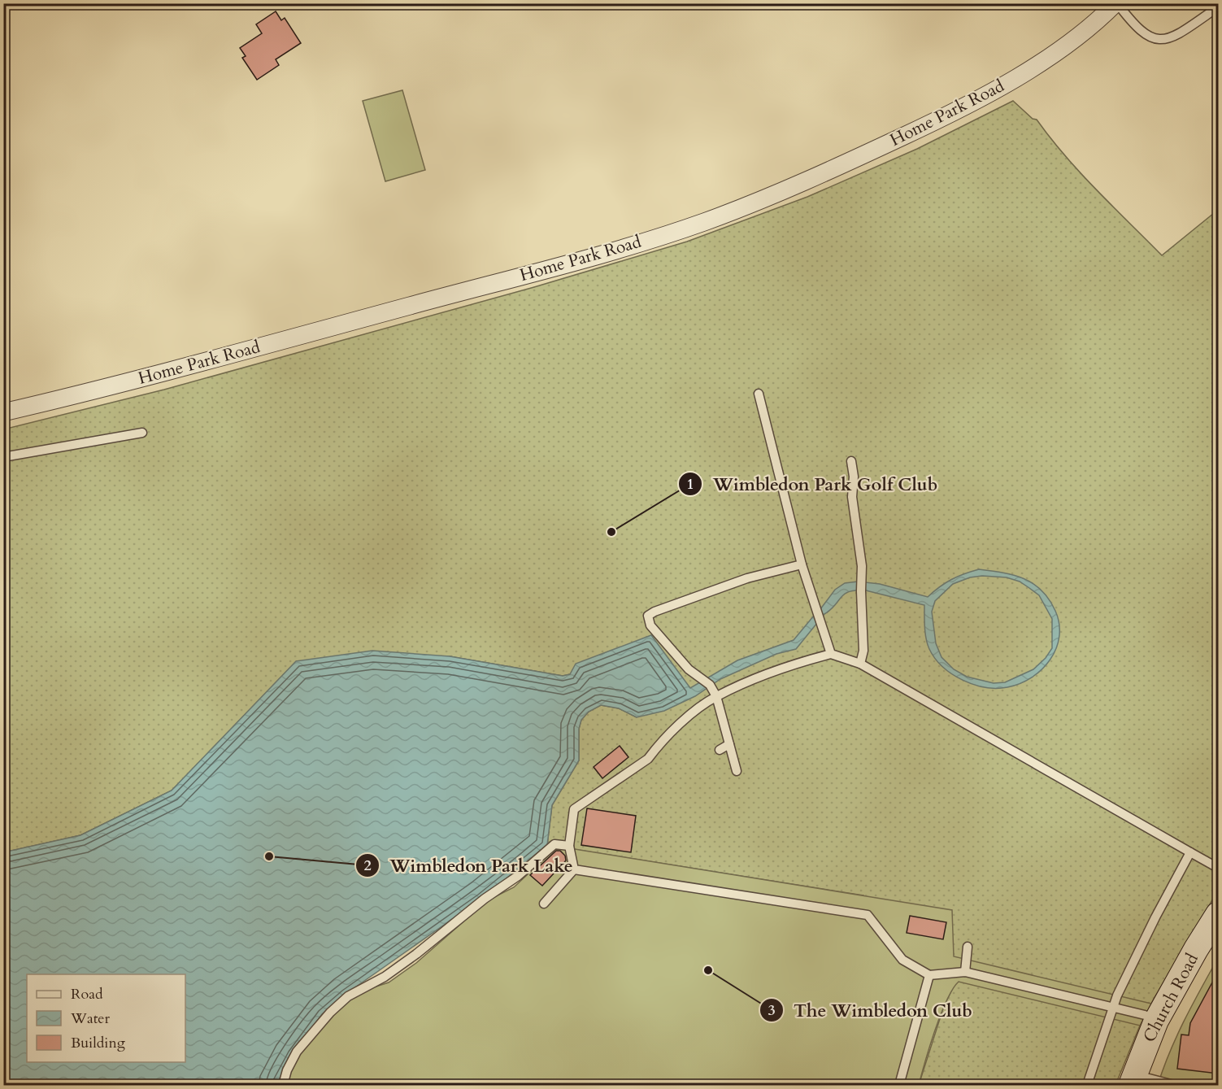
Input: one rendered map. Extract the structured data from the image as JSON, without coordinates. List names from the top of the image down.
{
  "streets": {
    "street": ["Home Park Road", "Church Road"]
  },
  "places": ["Wimbledon Park Golf Club", "Wimbledon Park Lake", "The Wimbledon Club"],
  "legend": ["Road", "Water", "Building"]
}
